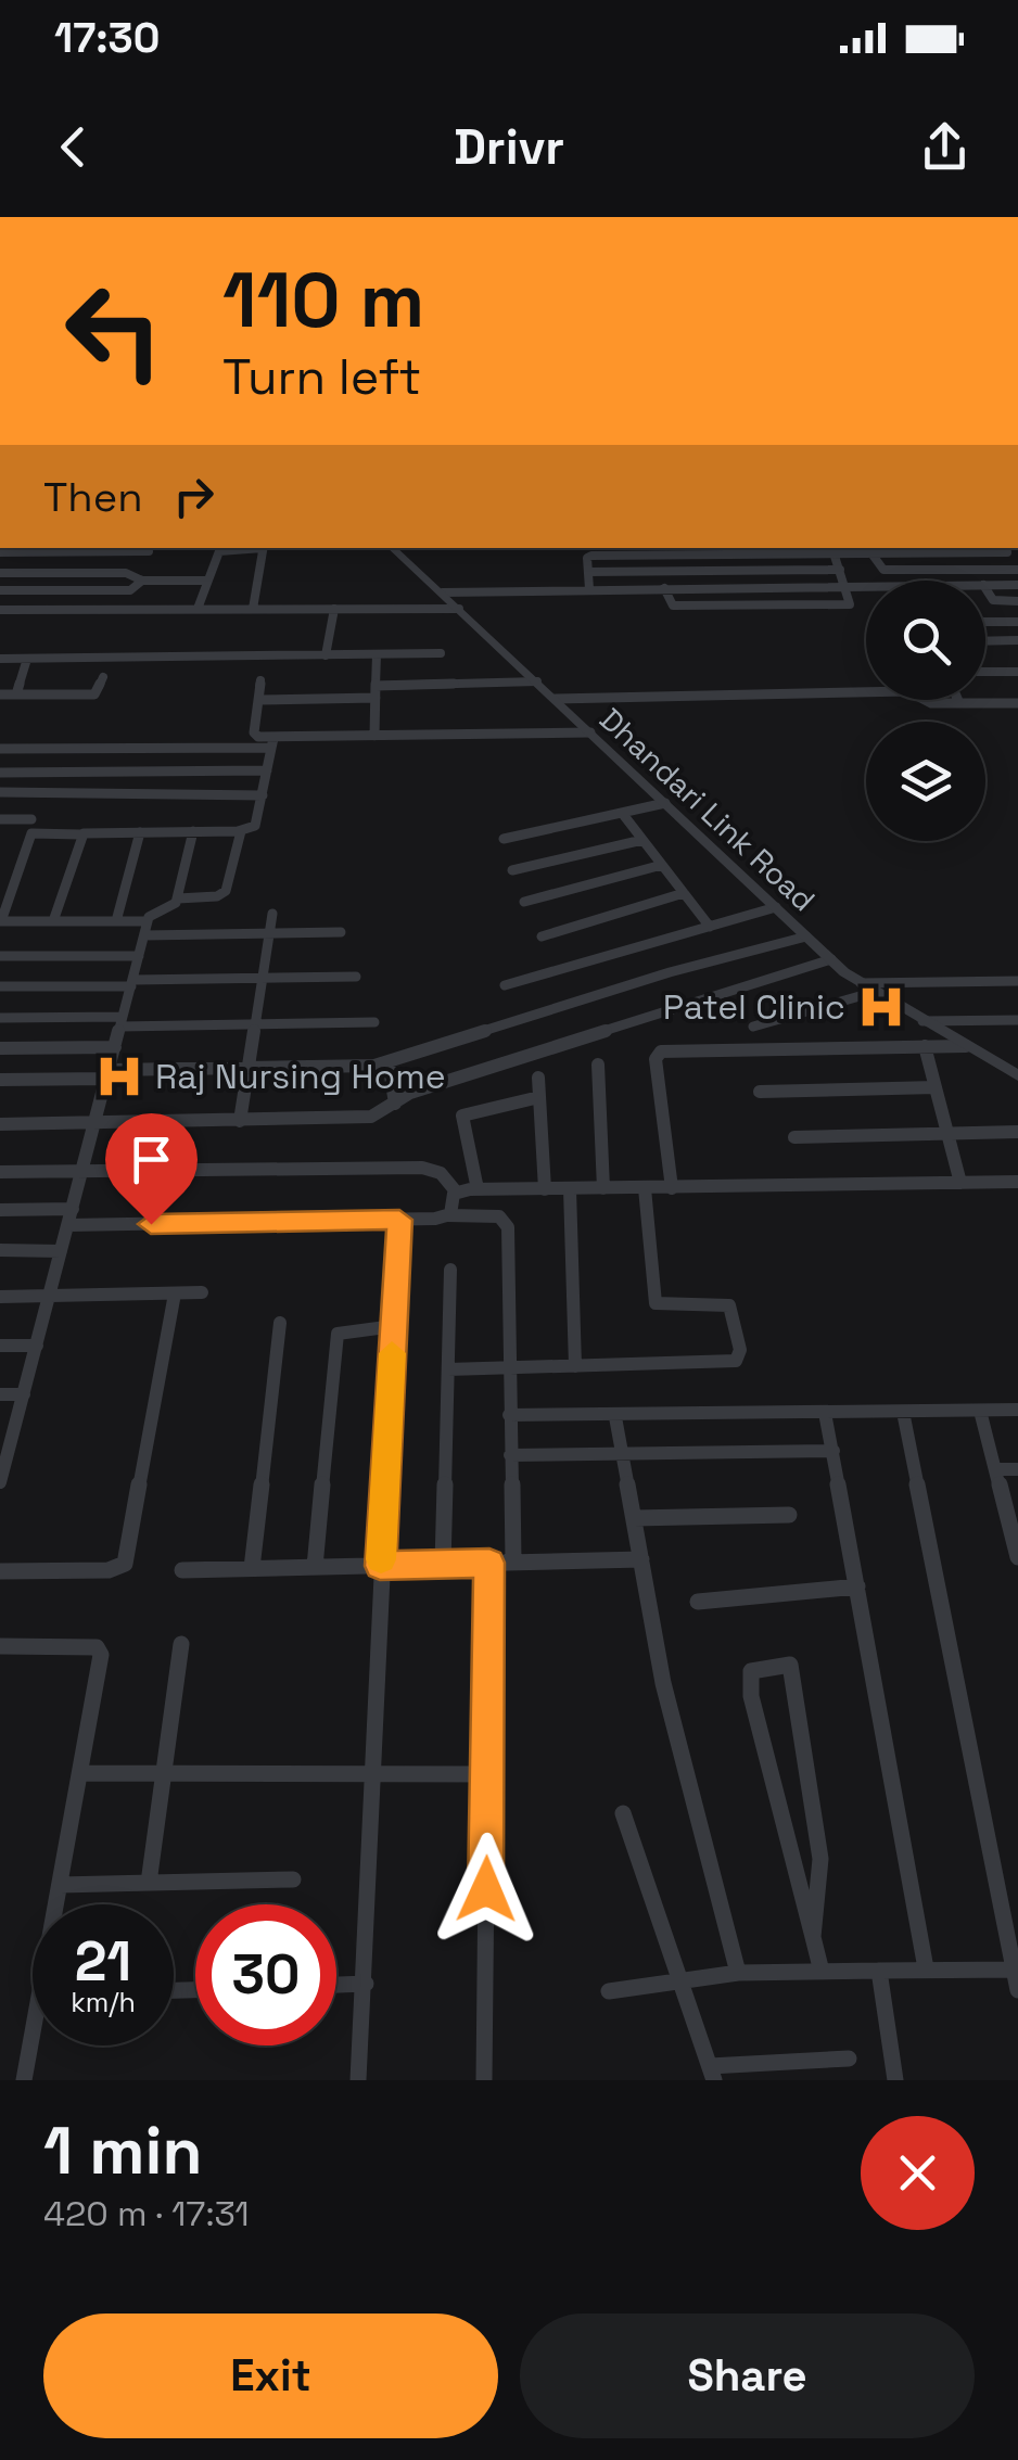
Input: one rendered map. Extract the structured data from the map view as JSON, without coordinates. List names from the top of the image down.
{
  "streets": {
    "street": ["Dhandari Link Road"]
  },
  "places": {
    "hospital": ["Patel Clinic", "Raj Nursing Home"]
  },
  "page": {
    "status": "17:30",
    "header": "Drivr",
    "turn": ["110 m", "Turn left"],
    "then": "Then",
    "speed": "21 km/h",
    "limit": "30",
    "heading": ["1 min", "420 m · 17:31"],
    "buttons": ["Exit", "Share"]
  }
}
